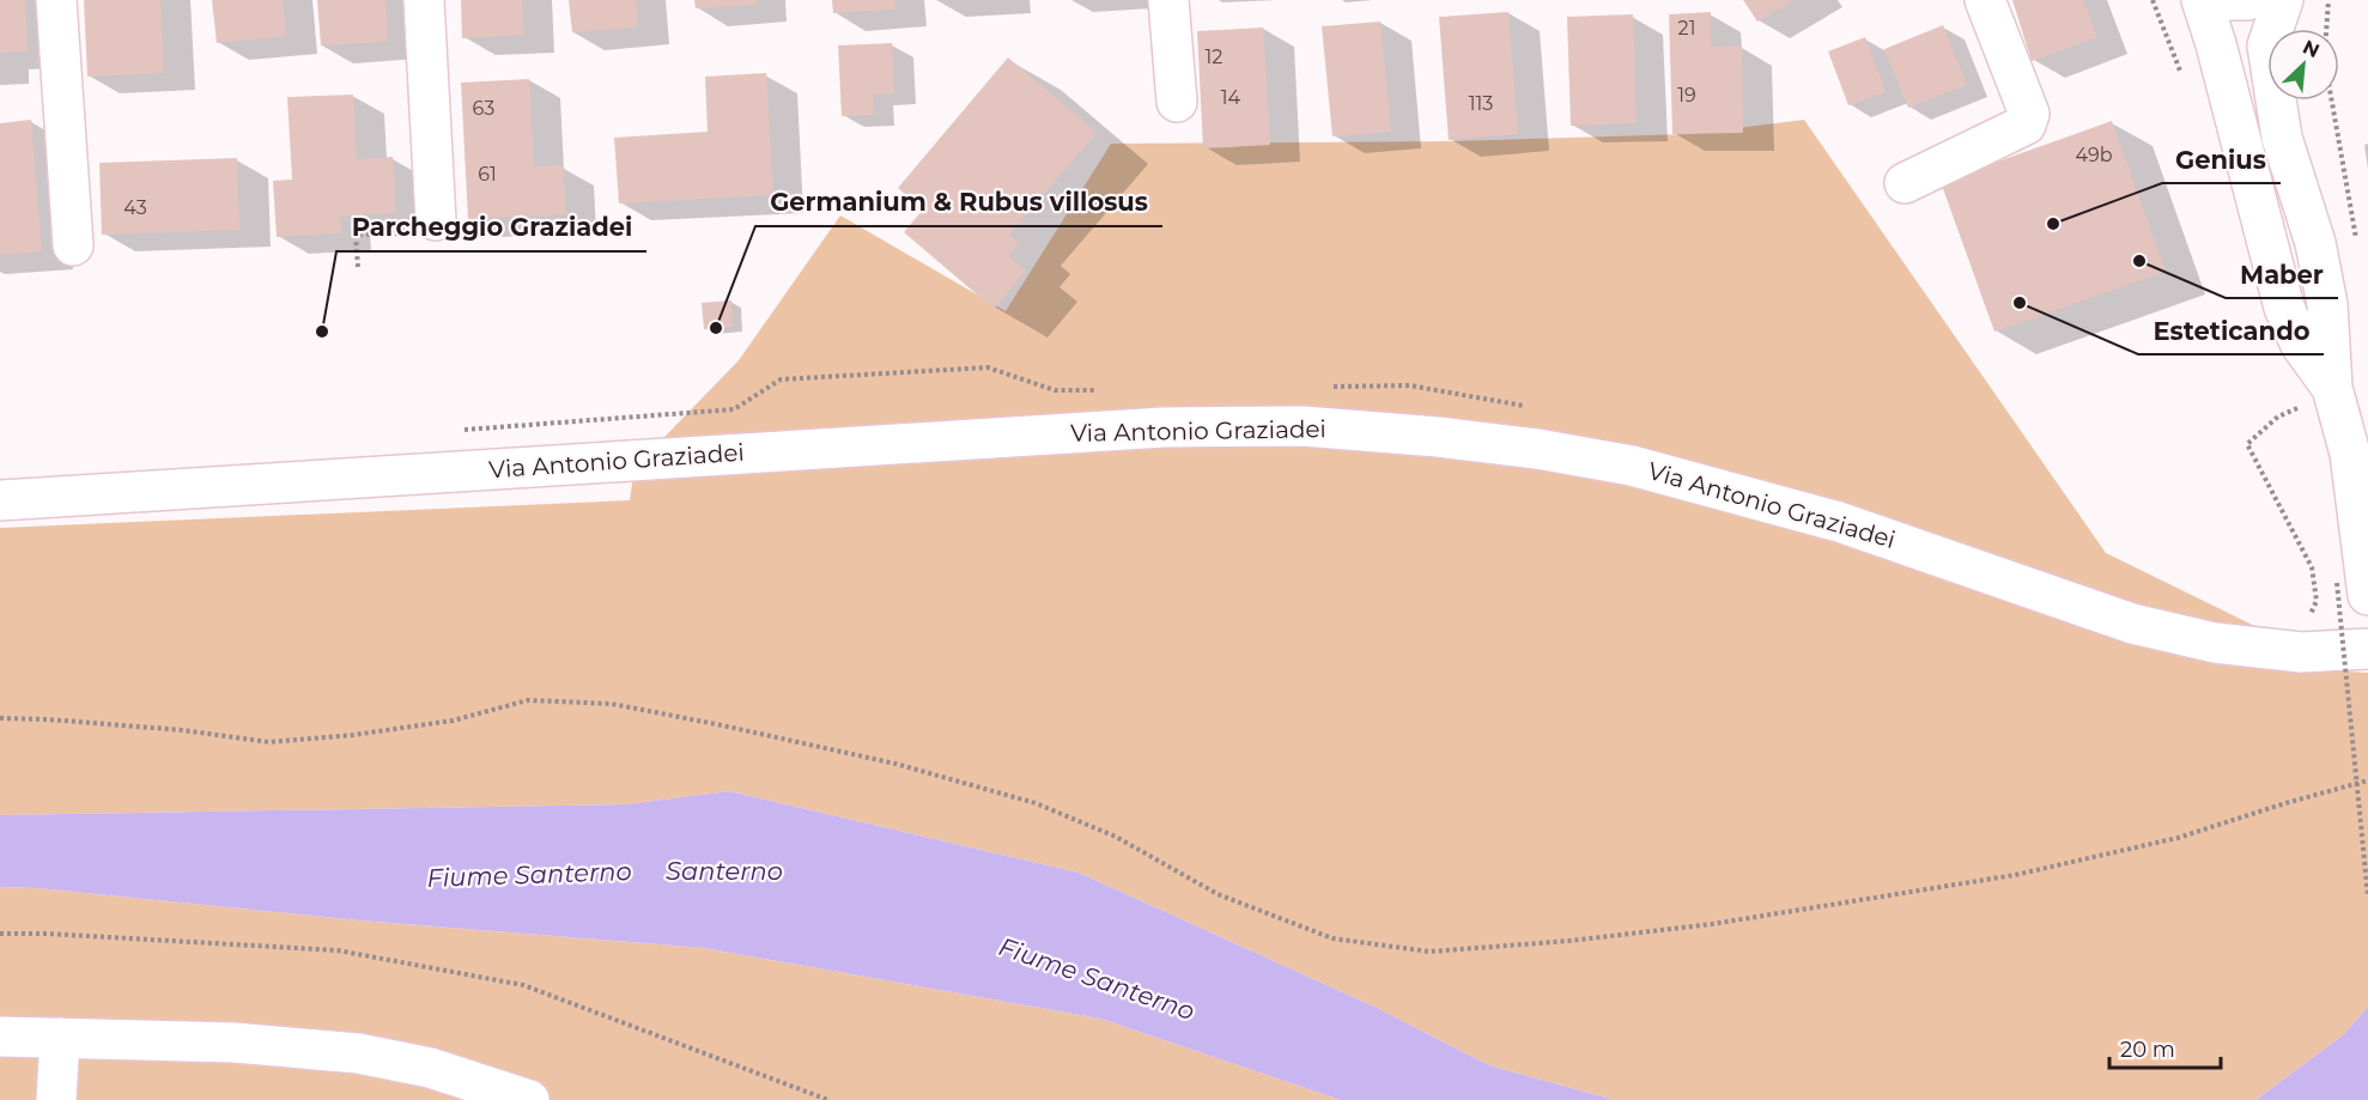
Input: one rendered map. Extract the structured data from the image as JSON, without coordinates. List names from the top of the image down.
{
  "streets": {
    "street": ["Via Antonio Graziadei"]
  },
  "water": ["Santerno", "Fiume Santerno"],
  "places": [
    "Genius",
    "Maber",
    "Esteticando",
    "Germanium & Rubus villosus",
    "Parcheggio Graziadei"
  ],
  "house_numbers": [
    "21",
    "12",
    "19",
    "14",
    "113",
    "63",
    "49b",
    "61",
    "43"
  ],
  "scale_bar": "20 m",
  "north": "top right"
}
